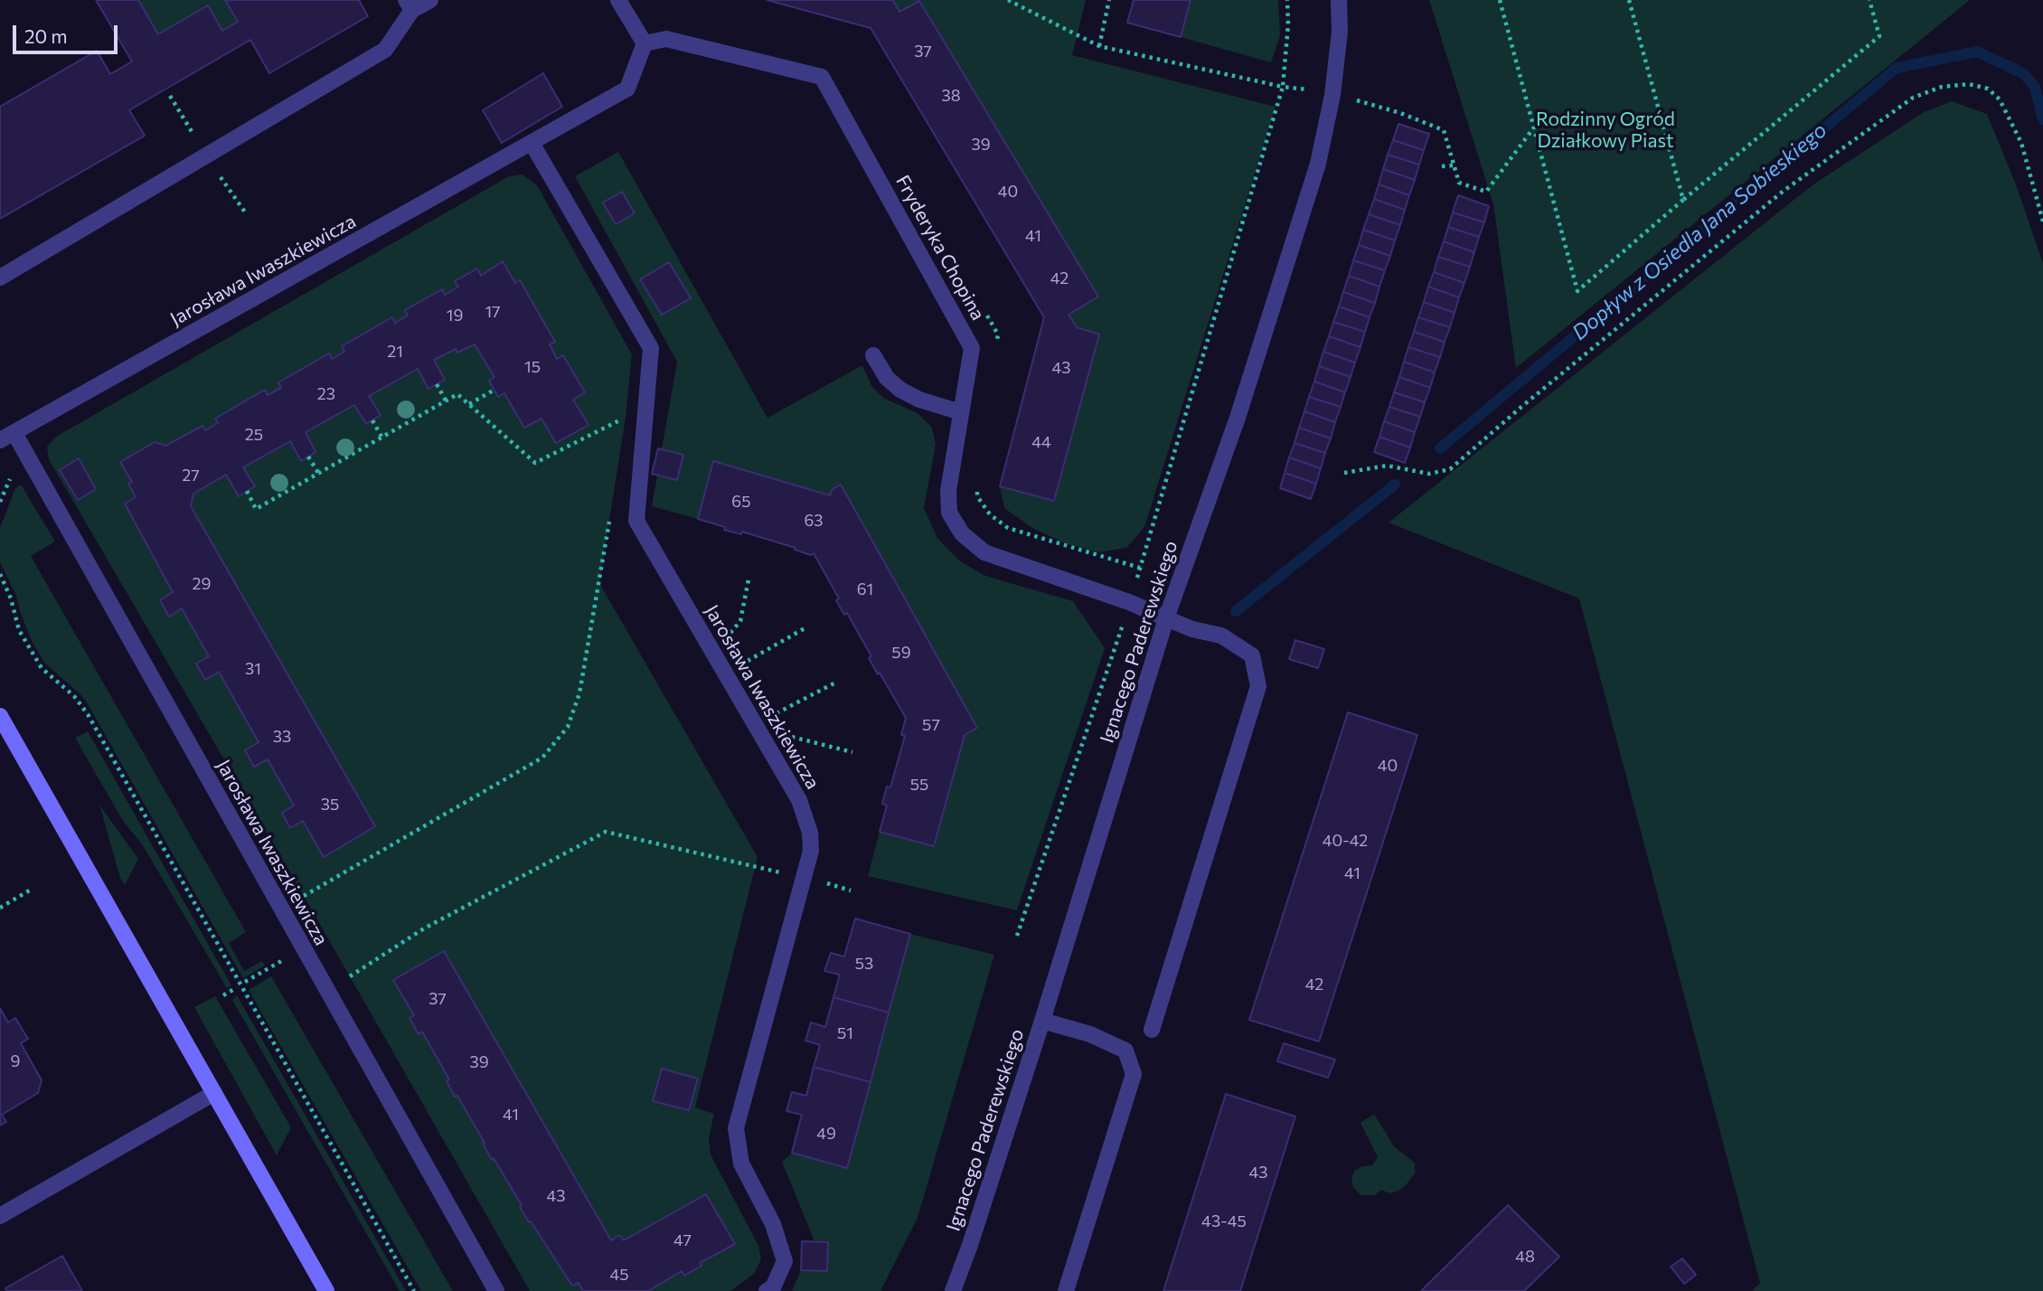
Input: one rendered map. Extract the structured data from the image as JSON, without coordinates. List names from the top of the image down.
{
  "streets": {
    "street": ["Fryderyka Chopina", "Jarosława Iwaszkiewicza", "Ignacego Paderewskiego"]
  },
  "crossings": [
    ["Fryderyka Chopina", "Jarosława Iwaszkiewicza"],
    ["Fryderyka Chopina", "Ignacego Paderewskiego"]
  ],
  "water": ["Dopływ z Osiedla Jana Sobieskiego"],
  "parks": ["Rodzinny Ogród Działkowy Piast"],
  "house_numbers": [
    "37",
    "38",
    "39",
    "40",
    "41",
    "42",
    "17",
    "19",
    "21",
    "15",
    "43",
    "23",
    "25",
    "44",
    "27",
    "65",
    "63",
    "29",
    "61",
    "59",
    "31",
    "57",
    "33",
    "40",
    "55",
    "35",
    "40-42",
    "41",
    "53",
    "42",
    "37",
    "51",
    "9",
    "39",
    "41",
    "49",
    "43",
    "43",
    "43-45",
    "47",
    "48",
    "45"
  ],
  "scale_bar": "20 m"
}
